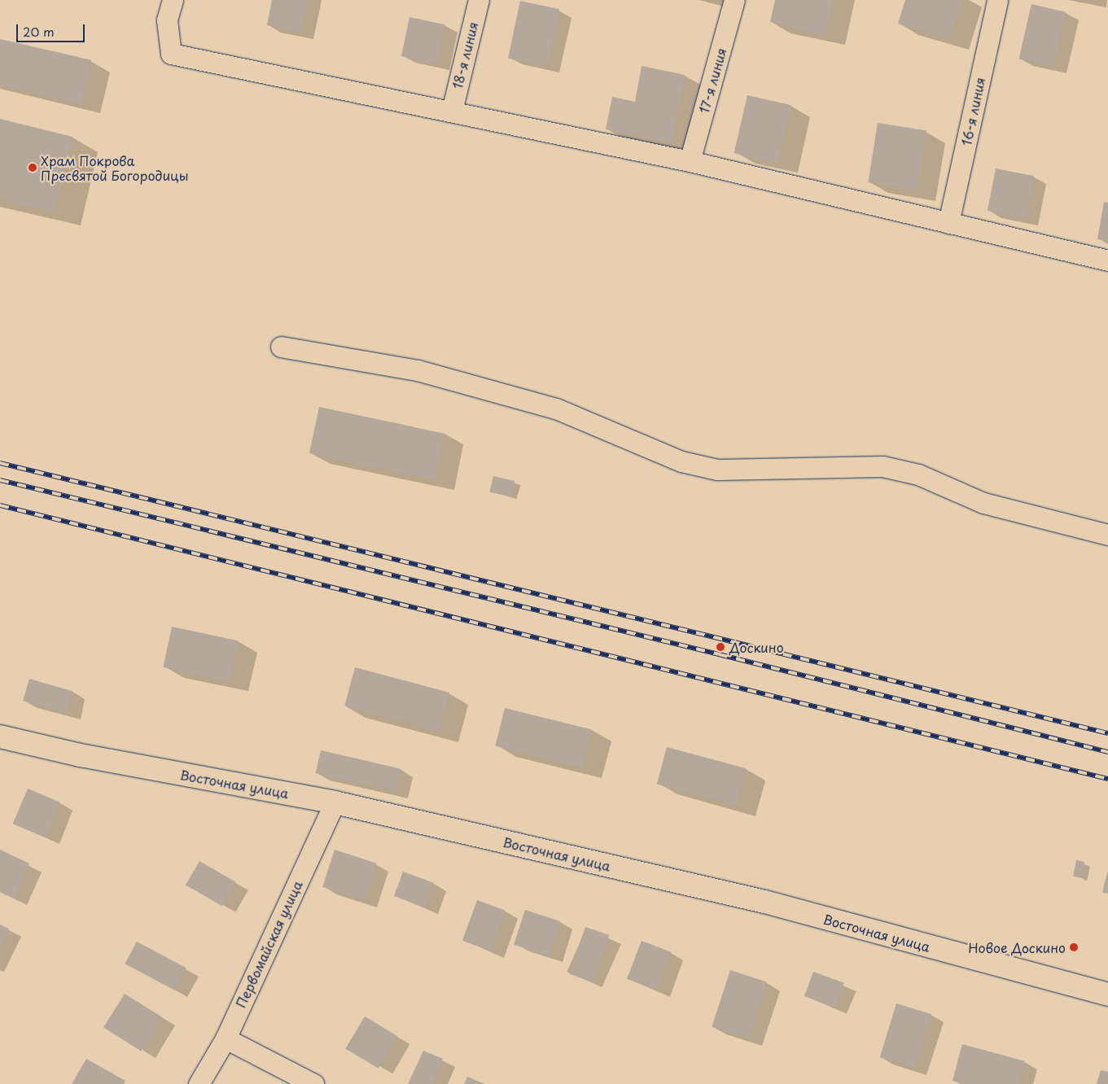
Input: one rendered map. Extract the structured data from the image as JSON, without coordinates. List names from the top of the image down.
{
  "streets": {
    "main road": ["Восточная улица"],
    "street": [
      "18-я линия",
      "17-я линия",
      "16-я линия",
      "Первомайская улица"
    ]
  },
  "crossings": [
    ["Восточная улица", "Первомайская улица"]
  ],
  "places": ["Храм Покрова Пресвятой Богородицы", "Доскино", "Новое Доскино"],
  "scale_bar": "20 m"
}
